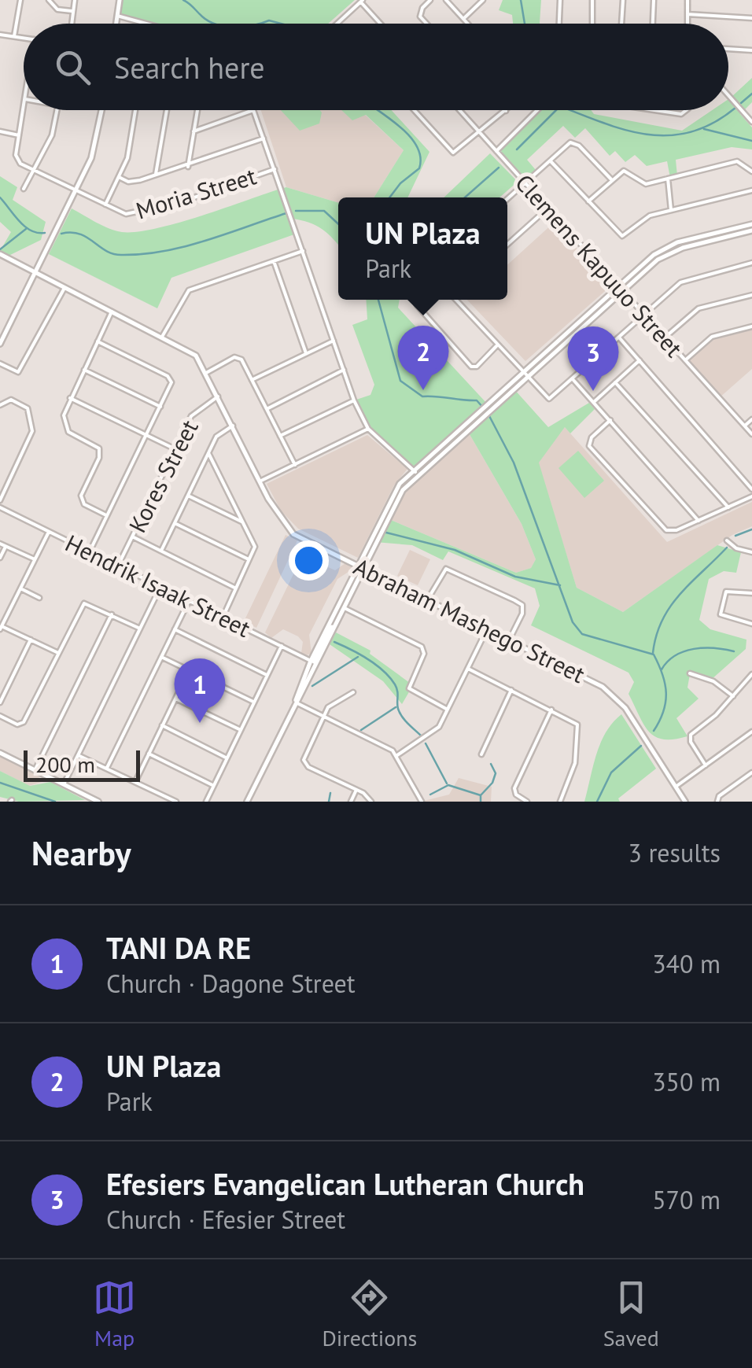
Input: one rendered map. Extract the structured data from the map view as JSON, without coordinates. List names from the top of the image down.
{
  "streets": {
    "main road": ["Abraham Mashego Street"],
    "street": [
      "Moria Street",
      "Clemens Kapuuo Street",
      "Kores Street",
      "Hendrik Isaak Street"
    ]
  },
  "crossings": [
    ["Kores Street", "Hendrik Isaak Street"],
    ["Kores Street", "Abraham Mashego Street"]
  ],
  "scale_bar": "200 m",
  "page": {
    "search": "Search here",
    "popup": ["UN Plaza", "Park"],
    "pins": ["2", "3", "1"],
    "scale": "200 m",
    "heading": ["Nearby", "3 results"],
    "list": [
      {
        "mark": "1",
        "name": "TANI DA RE",
        "note": "Church · Dagone Street",
        "value": "340 m"
      },
      {
        "mark": "2",
        "name": "UN Plaza",
        "note": "Park",
        "value": "350 m"
      },
      {
        "mark": "3",
        "name": "Efesiers Evangelican Lutheran Church",
        "note": "Church · Efesier Street",
        "value": "570 m"
      }
    ],
    "nav": ["Map", "Directions", "Saved"]
  }
}
